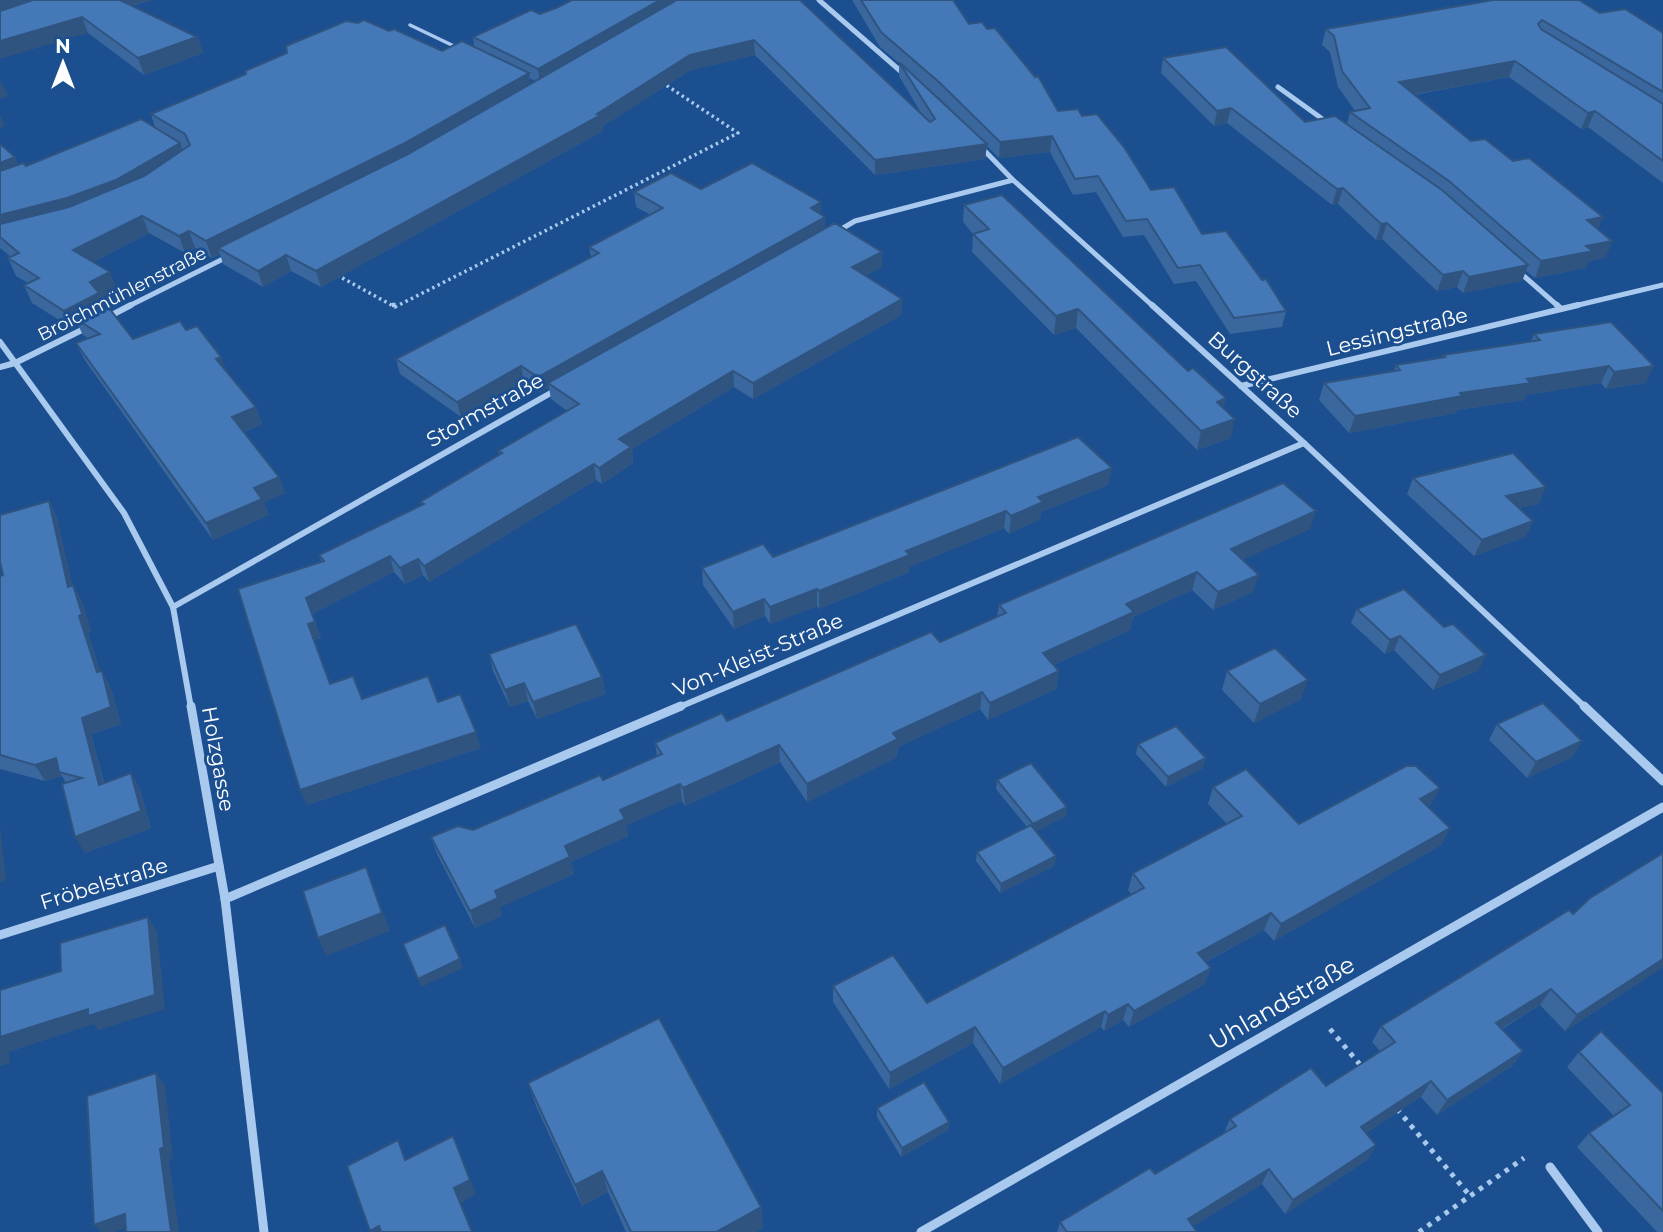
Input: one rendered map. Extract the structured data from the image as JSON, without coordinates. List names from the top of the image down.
{
  "streets": {
    "street": [
      "Broichmühlenstraße",
      "Lessingstraße",
      "Burgstraße",
      "Stormstraße",
      "Von-Kleist-Straße",
      "Holzgasse",
      "Fröbelstraße",
      "Uhlandstraße"
    ]
  },
  "crossings": [
    ["Broichmühlenstraße", "Holzgasse"],
    ["Lessingstraße", "Burgstraße"],
    ["Burgstraße", "Von-Kleist-Straße"],
    ["Stormstraße", "Holzgasse"],
    ["Von-Kleist-Straße", "Holzgasse"],
    ["Holzgasse", "Fröbelstraße"]
  ],
  "north": "top"
}
